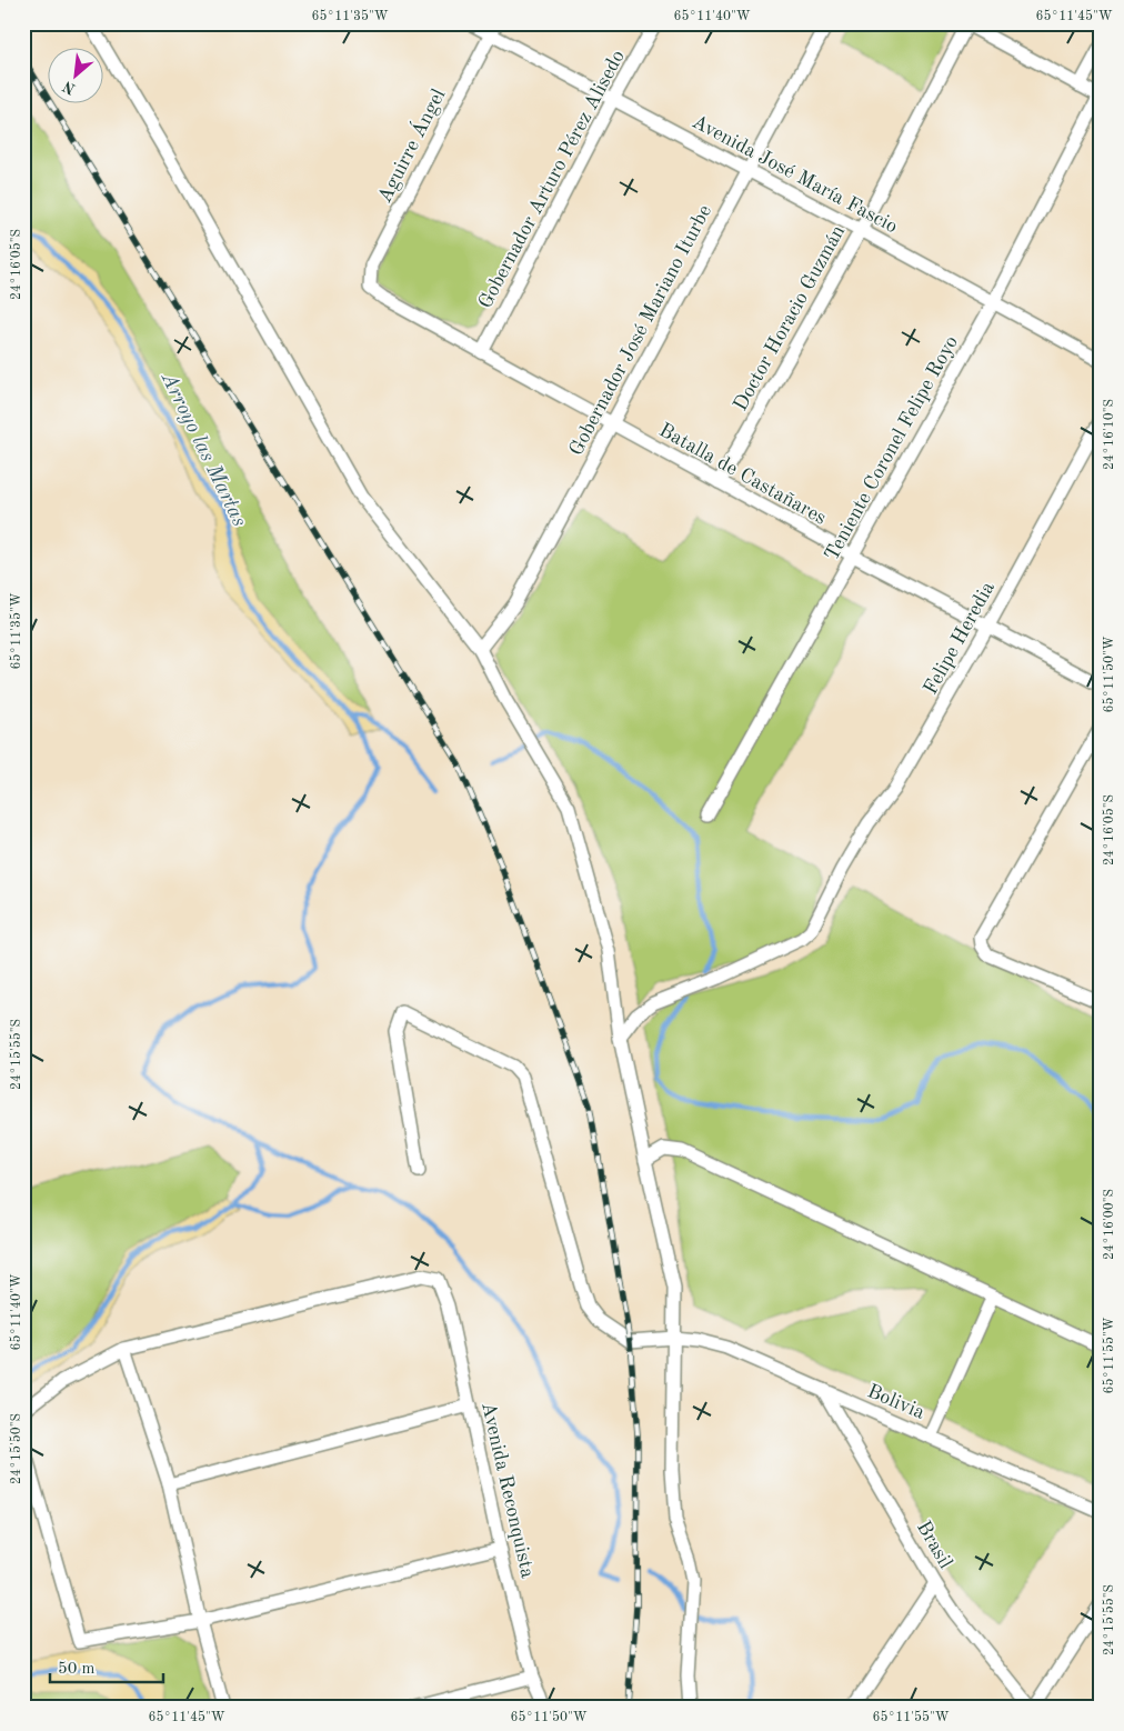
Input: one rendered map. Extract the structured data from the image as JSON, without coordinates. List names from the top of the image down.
{
  "streets": {
    "street": [
      "Aguirre Ángel",
      "Avenida José María Fascio",
      "Gobernador Arturo Pérez Alisedo",
      "Doctor Horacio Guzmán",
      "Gobernador José Mariano Iturbe",
      "Teniente Coronel Felipe Royo",
      "Batalla de Castañares",
      "Felipe Heredia",
      "Bolivia",
      "Avenida Reconquista",
      "Brasil"
    ]
  },
  "crossings": [
    ["Aguirre Ángel", "Avenida José María Fascio"],
    ["Aguirre Ángel", "Batalla de Castañares"],
    ["Avenida José María Fascio", "Gobernador Arturo Pérez Alisedo"],
    ["Avenida José María Fascio", "Doctor Horacio Guzmán"],
    ["Avenida José María Fascio", "Gobernador José Mariano Iturbe"],
    ["Avenida José María Fascio", "Teniente Coronel Felipe Royo"],
    ["Gobernador Arturo Pérez Alisedo", "Batalla de Castañares"],
    ["Doctor Horacio Guzmán", "Batalla de Castañares"],
    ["Gobernador José Mariano Iturbe", "Batalla de Castañares"],
    ["Teniente Coronel Felipe Royo", "Batalla de Castañares"],
    ["Batalla de Castañares", "Felipe Heredia"],
    ["Bolivia", "Brasil"]
  ],
  "water": ["Arroyo las Martas"],
  "scale_bar": "50 m",
  "north": "bottom left",
  "coordinates": [
    "65°11'35\"W",
    "65°11'40\"W",
    "65°11'45\"W",
    "24°16'05\"S",
    "24°16'10\"S",
    "65°11'50\"W",
    "24°15'55\"S",
    "24°16'00\"S",
    "65°11'55\"W",
    "24°15'50\"S"
  ]
}
